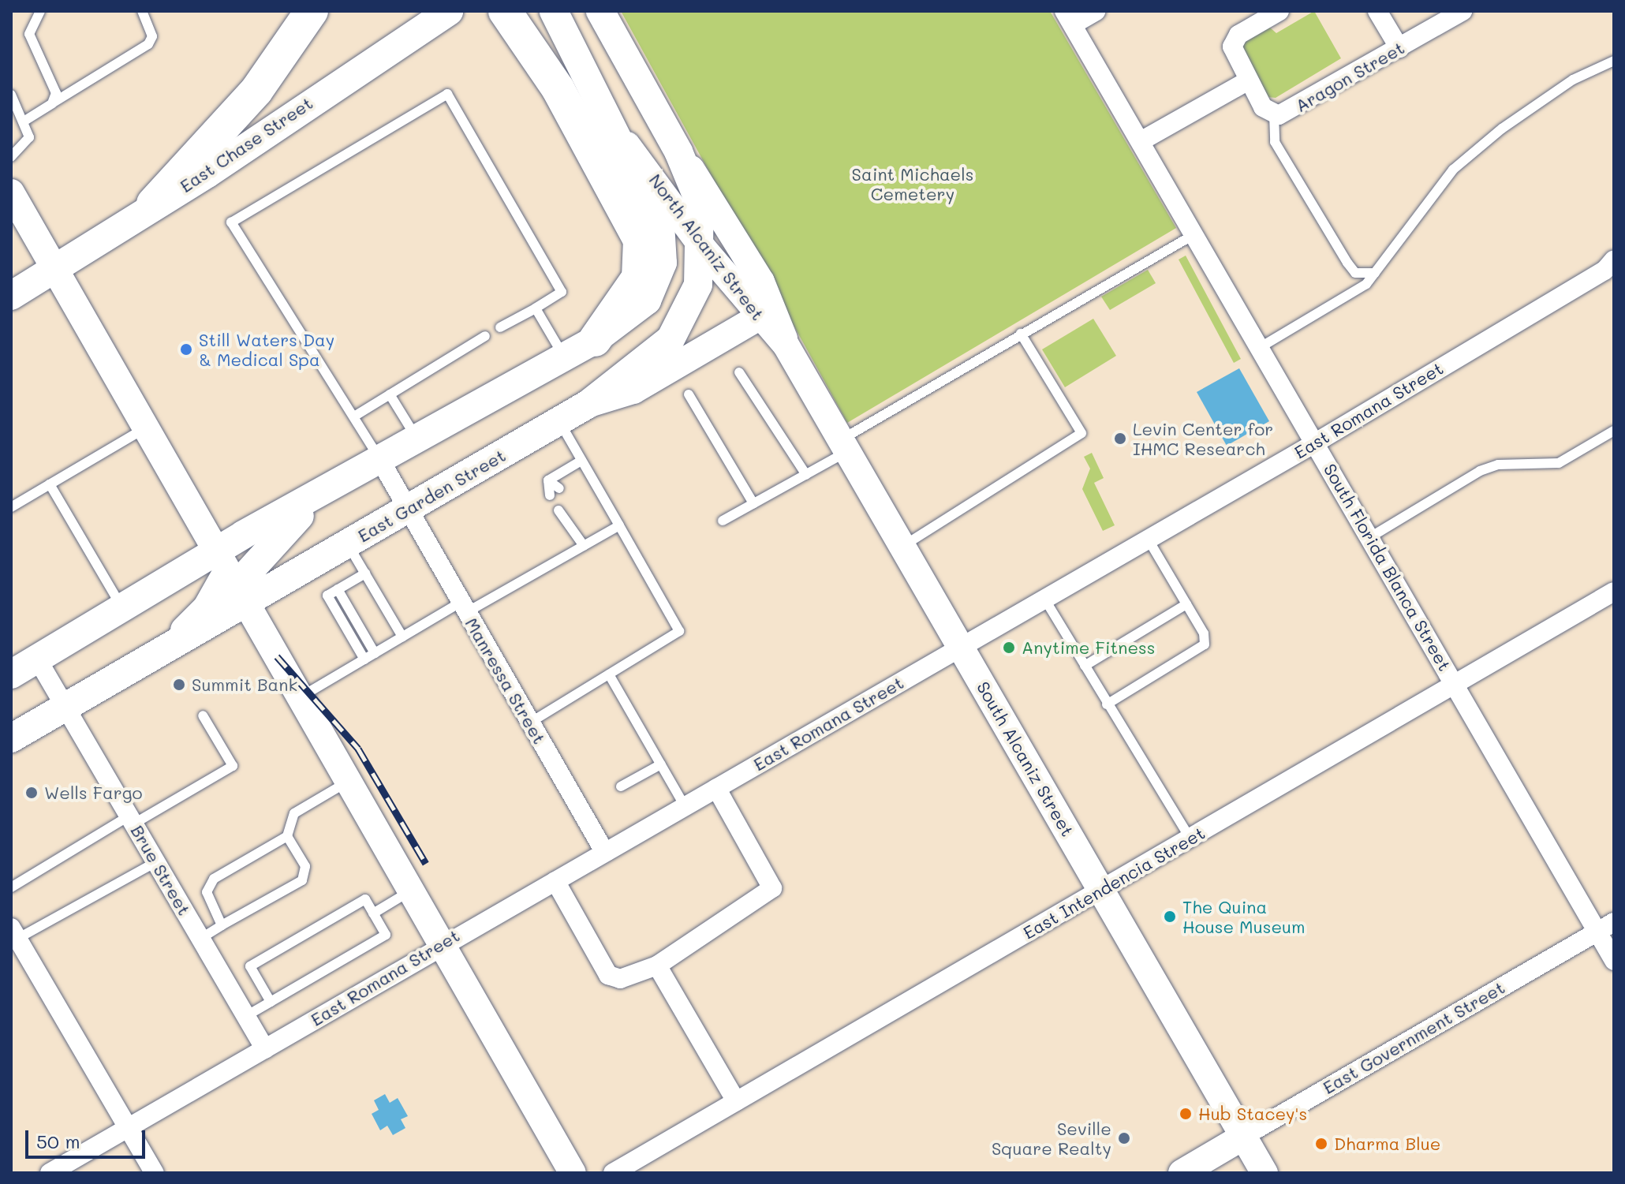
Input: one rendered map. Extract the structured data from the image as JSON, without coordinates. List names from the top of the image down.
{
  "streets": {
    "main road": ["East Chase Street", "North Alcaniz Street", "East Garden Street"],
    "street": [
      "Aragon Street",
      "East Romana Street",
      "South Florida Blanca Street",
      "Manressa Street",
      "South Alcaniz Street",
      "Brue Street",
      "East Intendencia Street",
      "East Government Street"
    ]
  },
  "crossings": [
    ["North Alcaniz Street", "East Garden Street"],
    ["North Alcaniz Street", "South Alcaniz Street"],
    ["East Romana Street", "South Florida Blanca Street"],
    ["East Romana Street", "Manressa Street"],
    ["East Romana Street", "South Alcaniz Street"],
    ["East Romana Street", "Brue Street"],
    ["East Garden Street", "Manressa Street"],
    ["East Garden Street", "Brue Street"],
    ["South Florida Blanca Street", "East Intendencia Street"],
    ["South Florida Blanca Street", "East Government Street"],
    ["South Alcaniz Street", "East Intendencia Street"],
    ["South Alcaniz Street", "East Government Street"]
  ],
  "parks": ["Saint Michaels Cemetery"],
  "places": [
    "Still Waters Day & Medical Spa",
    "Levin Center for IHMC Research",
    "Anytime Fitness",
    "Summit Bank",
    "Wells Fargo",
    "The Quina House Museum",
    "Hub Stacey's",
    "Seville Square Realty",
    "Dharma Blue"
  ],
  "scale_bar": "50 m"
}
